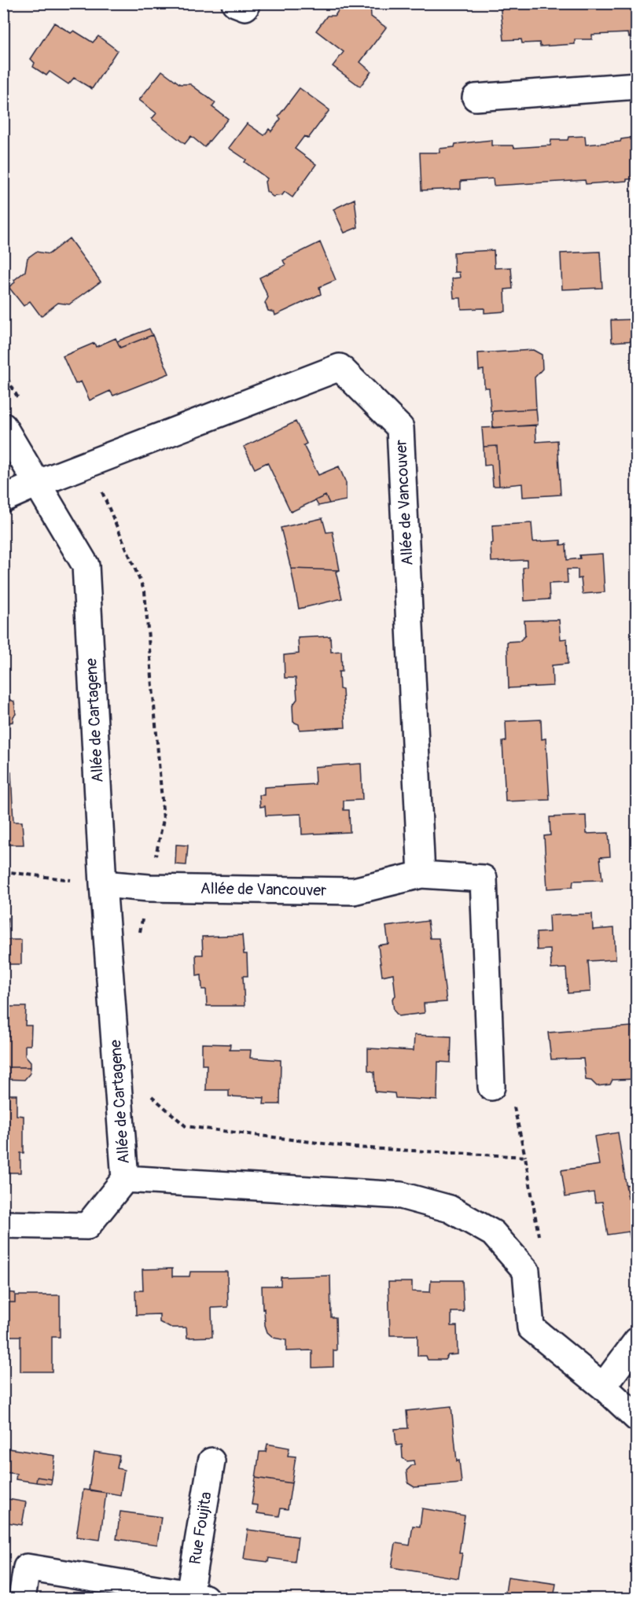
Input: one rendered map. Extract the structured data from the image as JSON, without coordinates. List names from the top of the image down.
{
  "streets": {
    "street": ["Allée de Vancouver", "Allée de Cartagene", "Rue Foujita"]
  },
  "crossings": [
    ["Allée de Vancouver", "Allée de Cartagene"]
  ]
}
